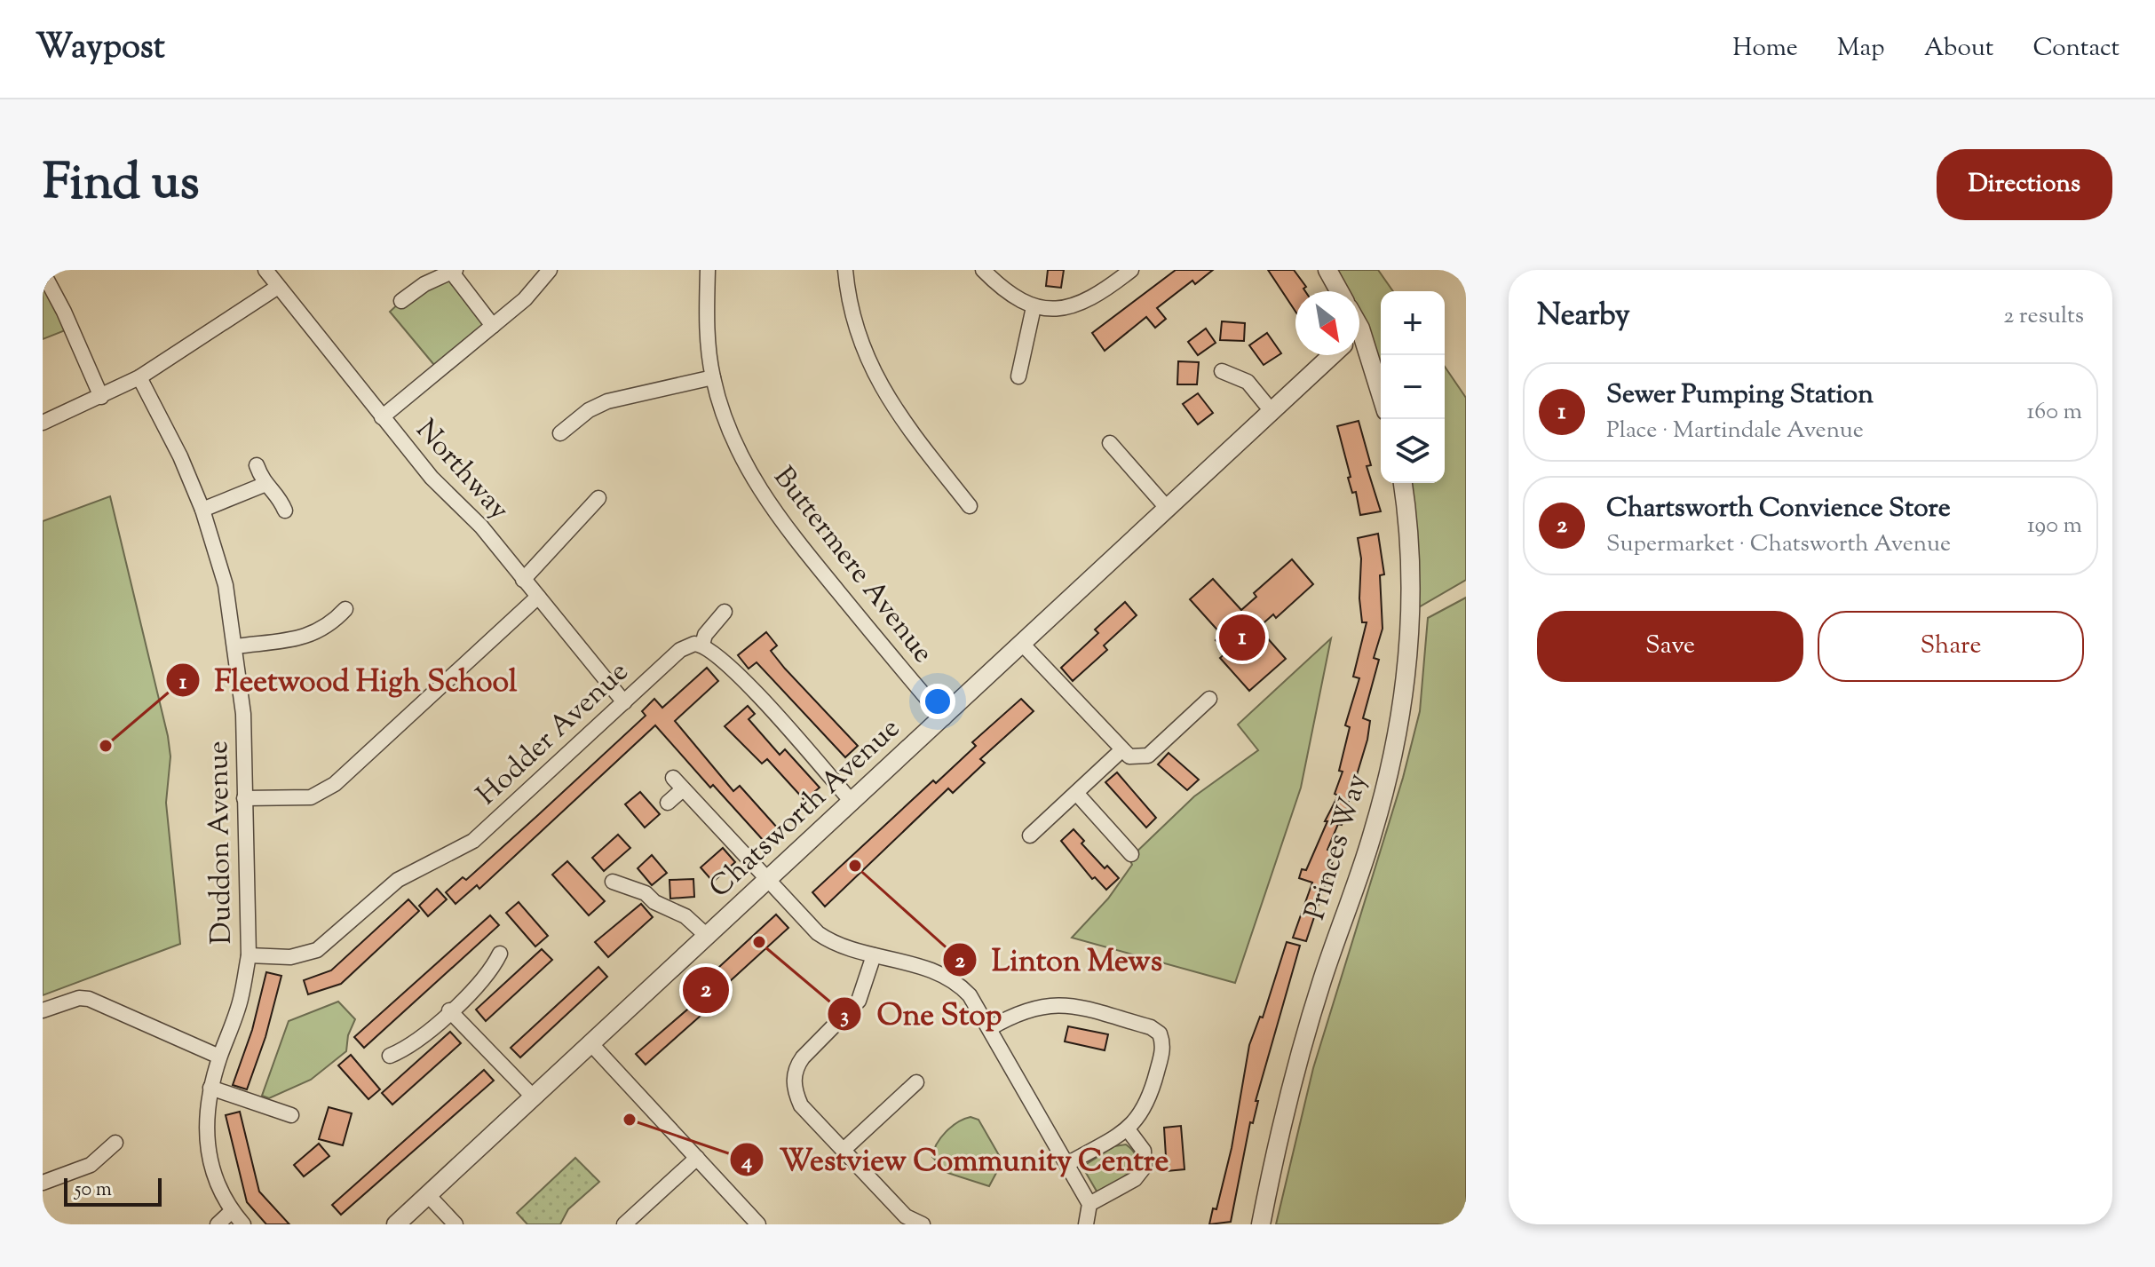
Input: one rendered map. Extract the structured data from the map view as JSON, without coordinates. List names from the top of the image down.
{
  "streets": {
    "street": [
      "Northway",
      "Buttermere Avenue",
      "Hodder Avenue",
      "Chatsworth Avenue",
      "Duddon Avenue",
      "Princes Way"
    ]
  },
  "crossings": [
    ["Northway", "Hodder Avenue"],
    ["Buttermere Avenue", "Chatsworth Avenue"],
    ["Hodder Avenue", "Duddon Avenue"]
  ],
  "places": [
    "Fleetwood High School",
    "Linton Mews",
    "One Stop",
    "Westview Community Centre"
  ],
  "scale_bar": "50 m",
  "north": "bottom right",
  "page": {
    "header": "Waypost",
    "nav": [
      "Home",
      "Map",
      "About",
      "Contact"
    ],
    "title": "Find us",
    "buttons": [
      "Directions",
      ["Save", "Share"]
    ],
    "heading": ["Nearby", "2 results"],
    "map_buttons": ["+", "−"],
    "list": [
      {
        "mark": "1",
        "name": "Sewer Pumping Station",
        "note": "Place · Martindale Avenue",
        "value": "160 m"
      },
      {
        "mark": "2",
        "name": "Chartsworth Convience Store",
        "note": "Supermarket · Chatsworth Avenue",
        "value": "190 m"
      }
    ],
    "pins": ["1", "2"],
    "scale": "50 m"
  }
}
